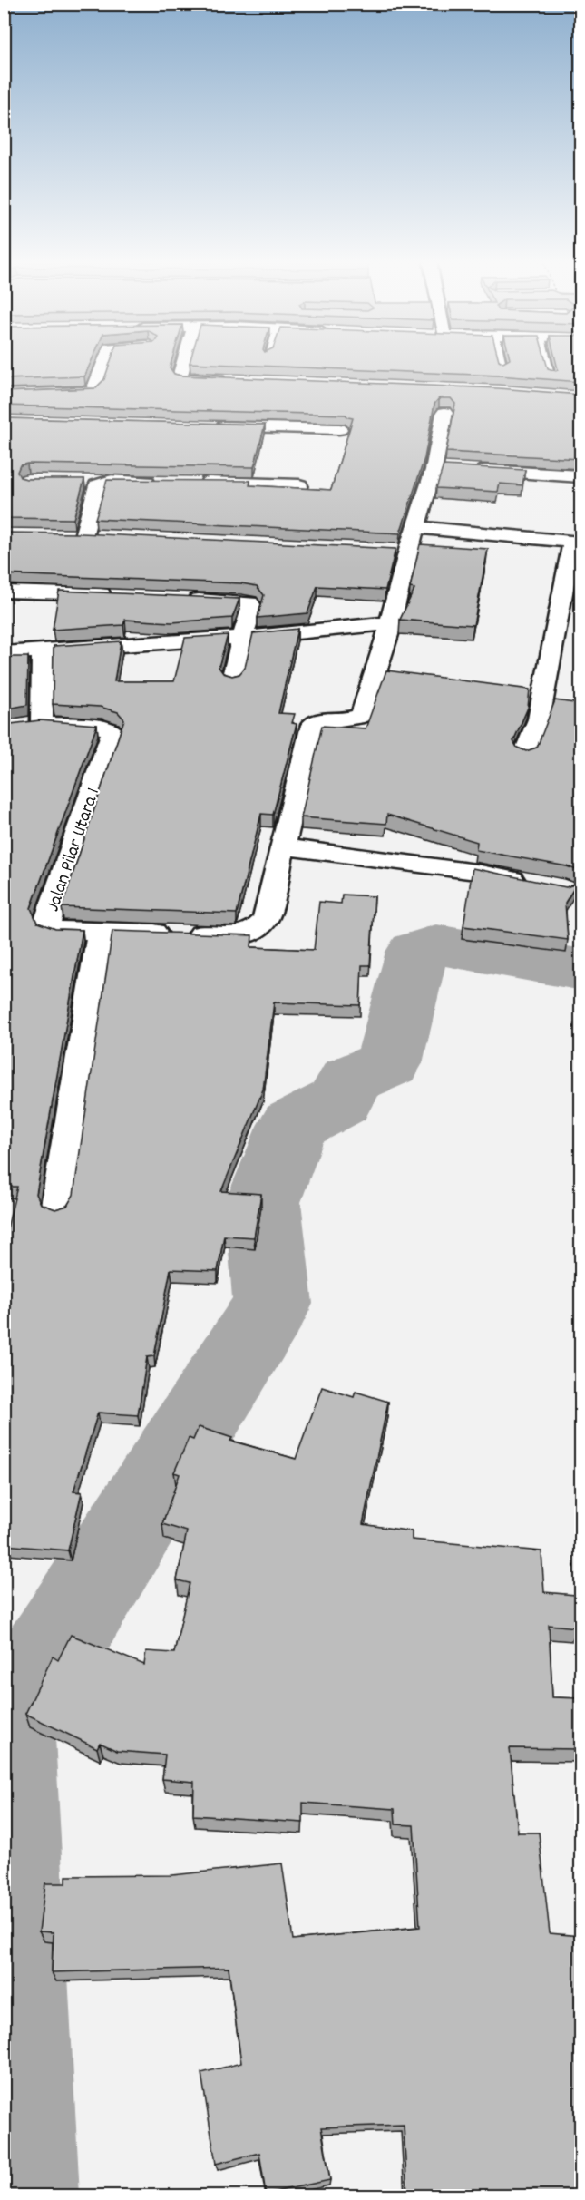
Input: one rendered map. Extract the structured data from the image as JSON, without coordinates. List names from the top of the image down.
{
  "streets": {
    "street": ["Jalan Pilar Utara 1"]
  }
}
